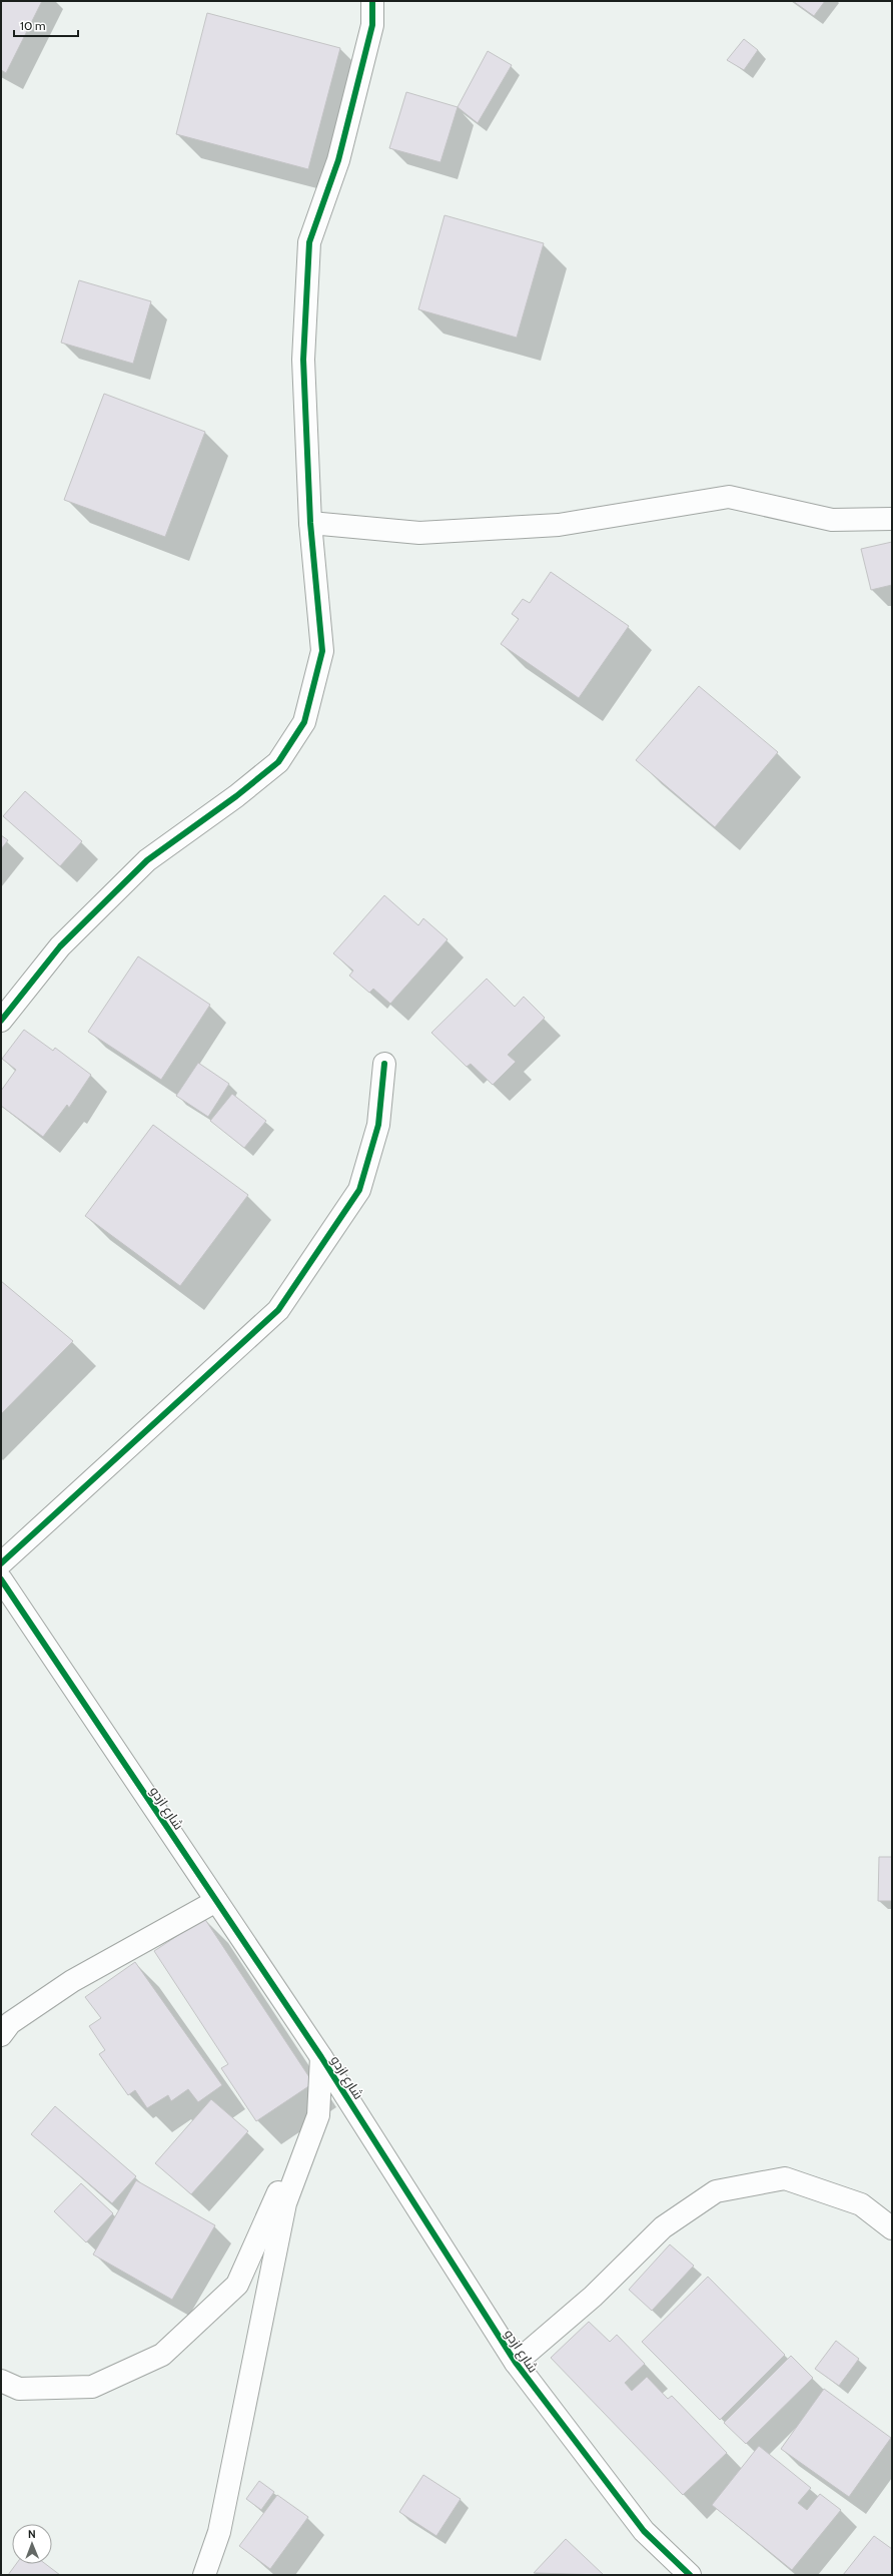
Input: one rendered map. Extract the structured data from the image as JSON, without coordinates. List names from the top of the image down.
{
  "streets": {
    "street": ["شارع ازدو"]
  },
  "scale_bar": "10 m",
  "north": "top"
}
